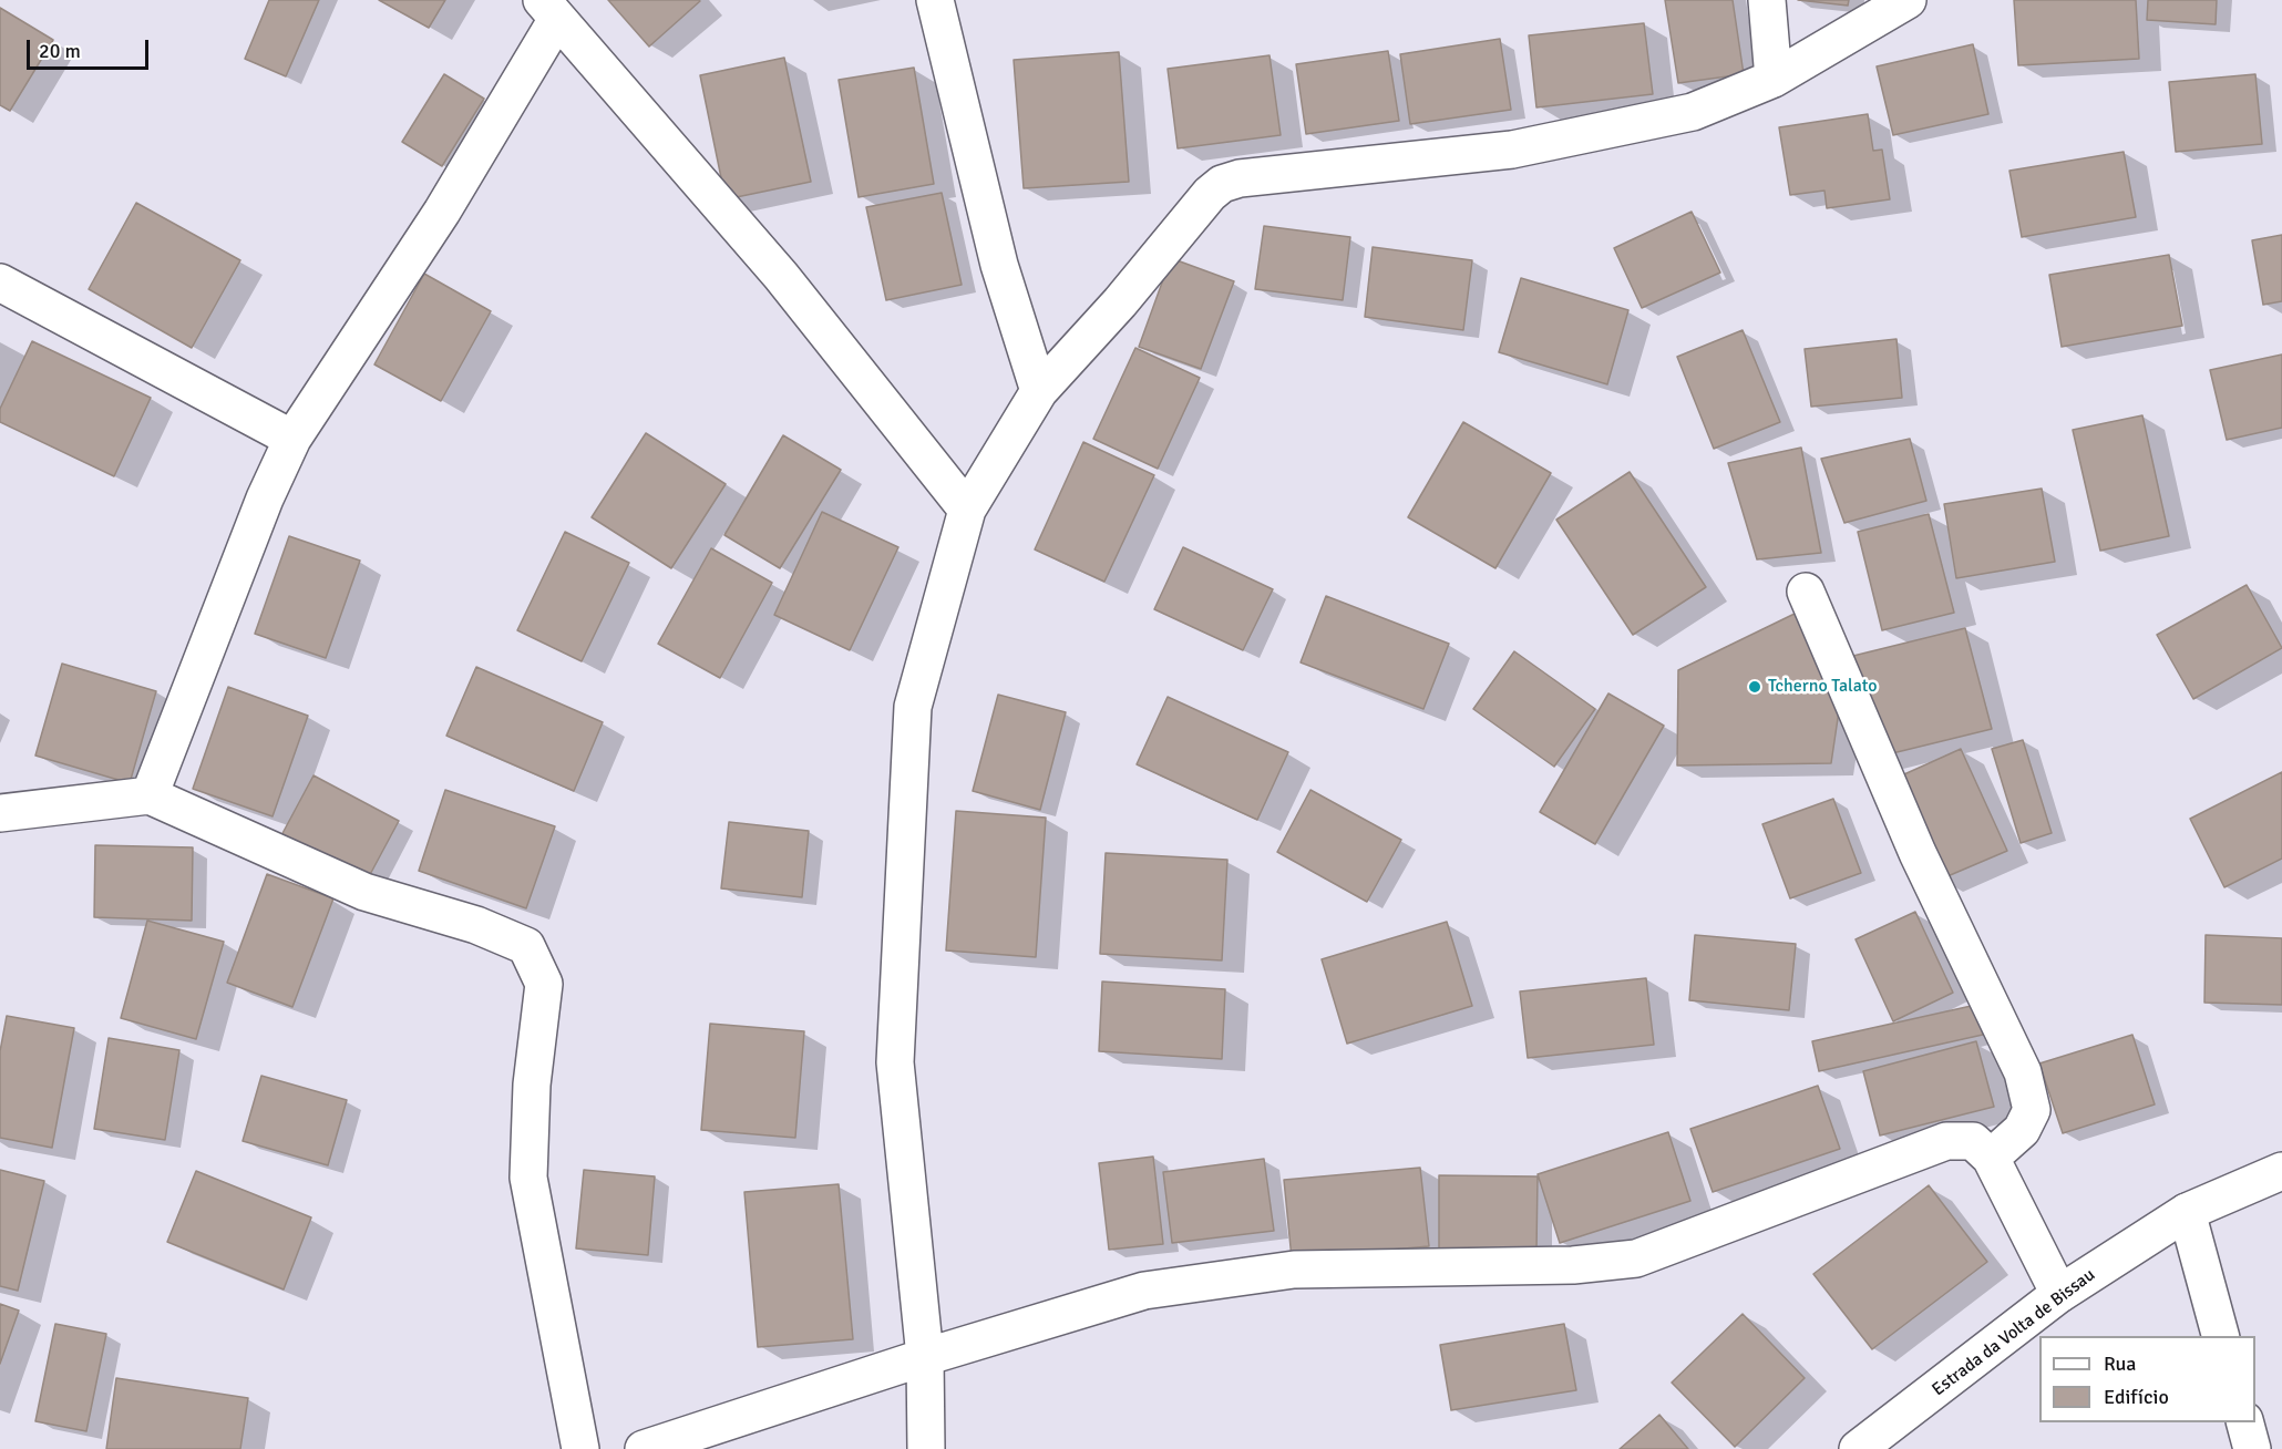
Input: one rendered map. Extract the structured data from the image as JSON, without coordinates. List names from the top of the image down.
{
  "streets": {
    "street": ["Estrada da Volta de Bissau"]
  },
  "places": ["Tcherno Talato"],
  "legend": ["Rua", "Edifício"],
  "scale_bar": "20 m"
}
